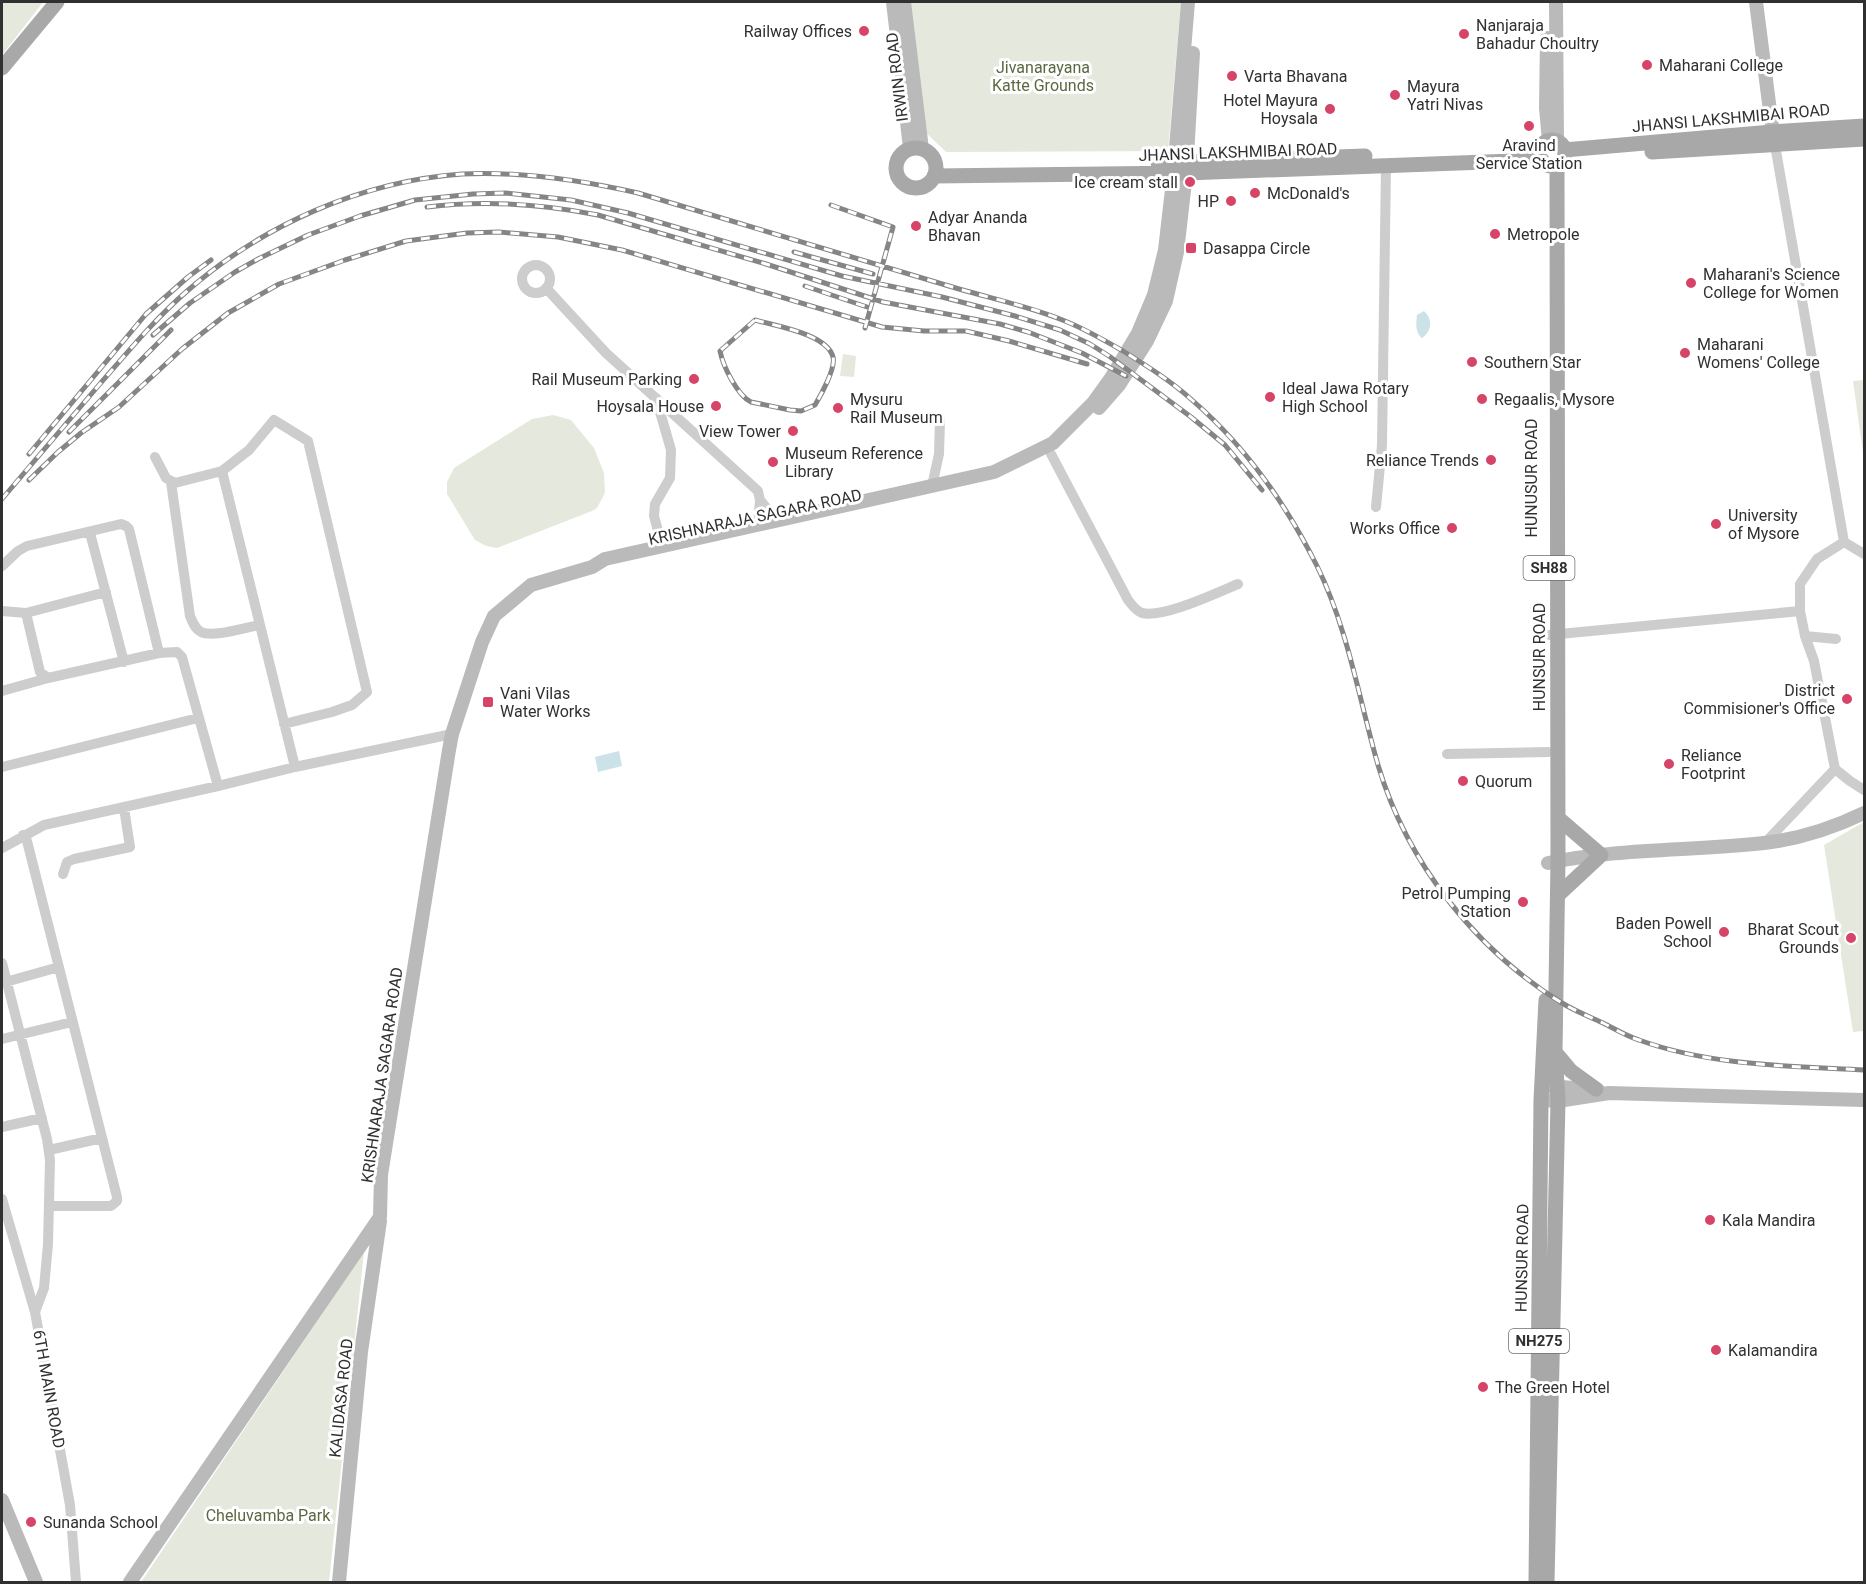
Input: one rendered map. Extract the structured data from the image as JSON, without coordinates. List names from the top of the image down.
{
  "streets": {
    "main road": [
      "IRWIN ROAD",
      "JHANSI LAKSHMIBAI ROAD",
      "HUNUSUR ROAD",
      "KRISHNARAJA SAGARA ROAD",
      "SH88",
      "HUNSUR ROAD",
      "NH275",
      "KALIDASA ROAD"
    ],
    "street": ["6TH MAIN ROAD"]
  },
  "crossings": [
    ["IRWIN ROAD", "JHANSI LAKSHMIBAI ROAD"],
    ["JHANSI LAKSHMIBAI ROAD", "HUNUSUR ROAD"],
    ["JHANSI LAKSHMIBAI ROAD", "KRISHNARAJA SAGARA ROAD"],
    ["HUNUSUR ROAD", "HUNSUR ROAD"],
    ["KRISHNARAJA SAGARA ROAD", "KALIDASA ROAD"]
  ],
  "parks": ["Jivanarayana Katte Grounds", "Cheluvamba Park"],
  "places": {
    "other": [
      "Railway Offices",
      "Nanjaraja Bahadur Choultry",
      "Maharani College",
      "Varta Bhavana",
      "Mayura Yatri Nivas",
      "Hotel Mayura Hoysala",
      "Aravind Service Station",
      "Ice cream stall",
      "McDonald's",
      "HP",
      "Adyar Ananda Bhavan",
      "Metropole",
      "Maharani's Science College for Women",
      "Maharani Womens' College",
      "Southern Star",
      "Rail Museum Parking",
      "Ideal Jawa Rotary High School",
      "Regaalis, Mysore",
      "Hoysala House",
      "Mysuru Rail Museum",
      "View Tower",
      "Reliance Trends",
      "Museum Reference Library",
      "University of Mysore",
      "Works Office",
      "District Commisioner's Office",
      "Reliance Footprint",
      "Quorum",
      "Petrol Pumping Station",
      "Baden Powell School",
      "Bharat Scout Grounds",
      "Kala Mandira",
      "Kalamandira",
      "The Green Hotel",
      "Sunanda School"
    ],
    "transit": ["Dasappa Circle", "Vani Vilas Water Works"]
  }
}
